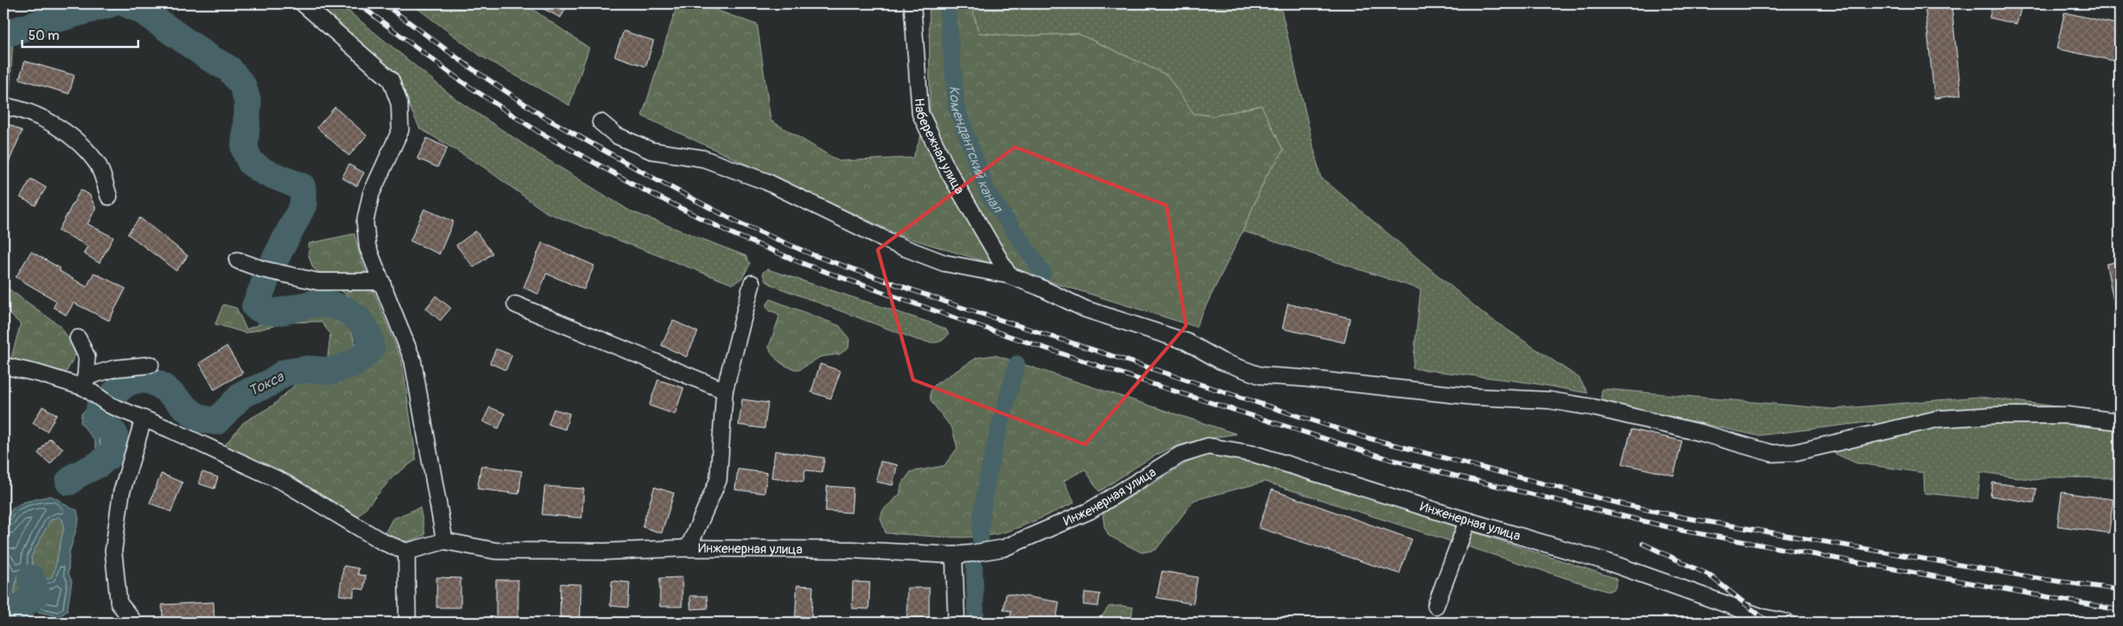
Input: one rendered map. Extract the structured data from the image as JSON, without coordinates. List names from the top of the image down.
{
  "streets": {
    "street": ["Набережная улица", "Инженерная улица"]
  },
  "water": ["Комендантский канал", "Токса"],
  "scale_bar": "50 m"
}
